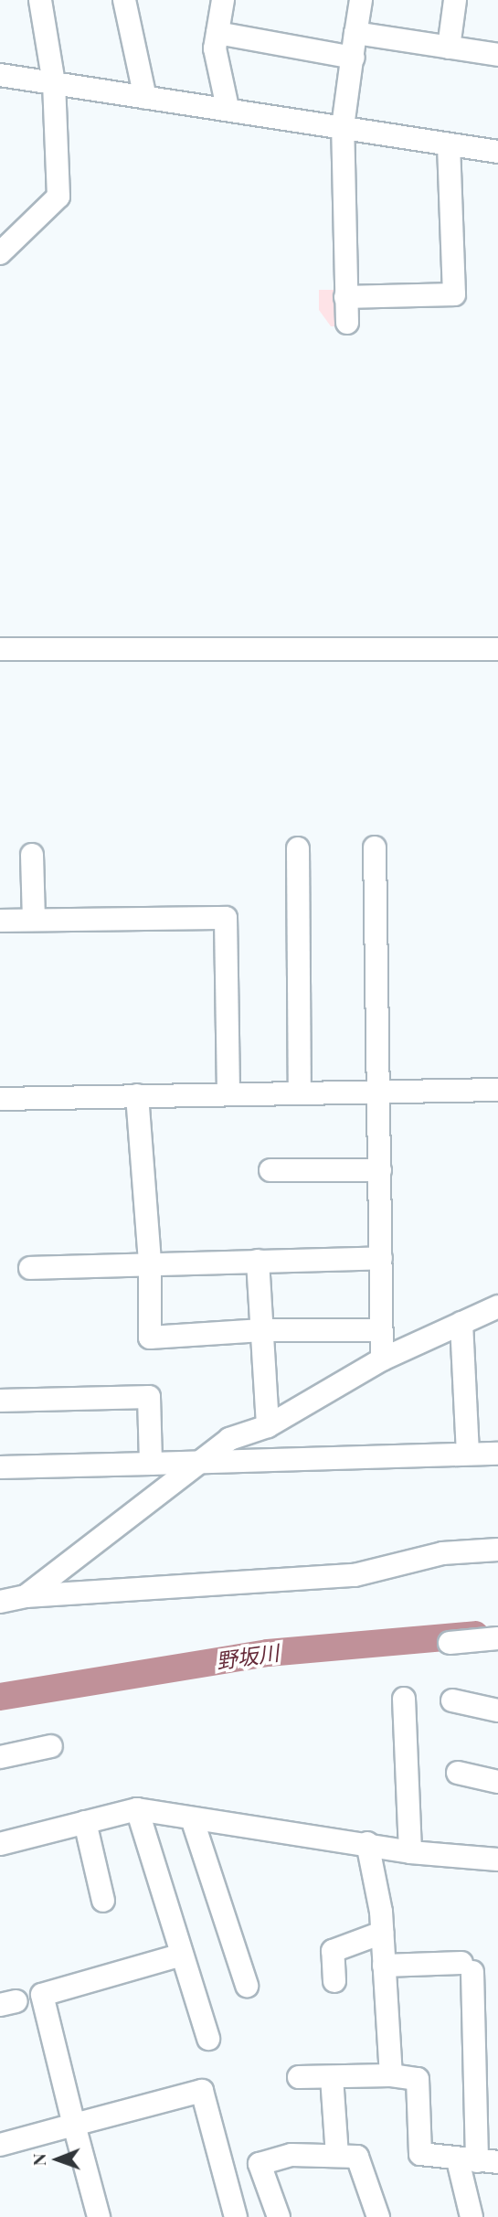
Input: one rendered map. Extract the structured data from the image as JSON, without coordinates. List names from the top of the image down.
{
  "water": ["野坂川"],
  "north": "left"
}
